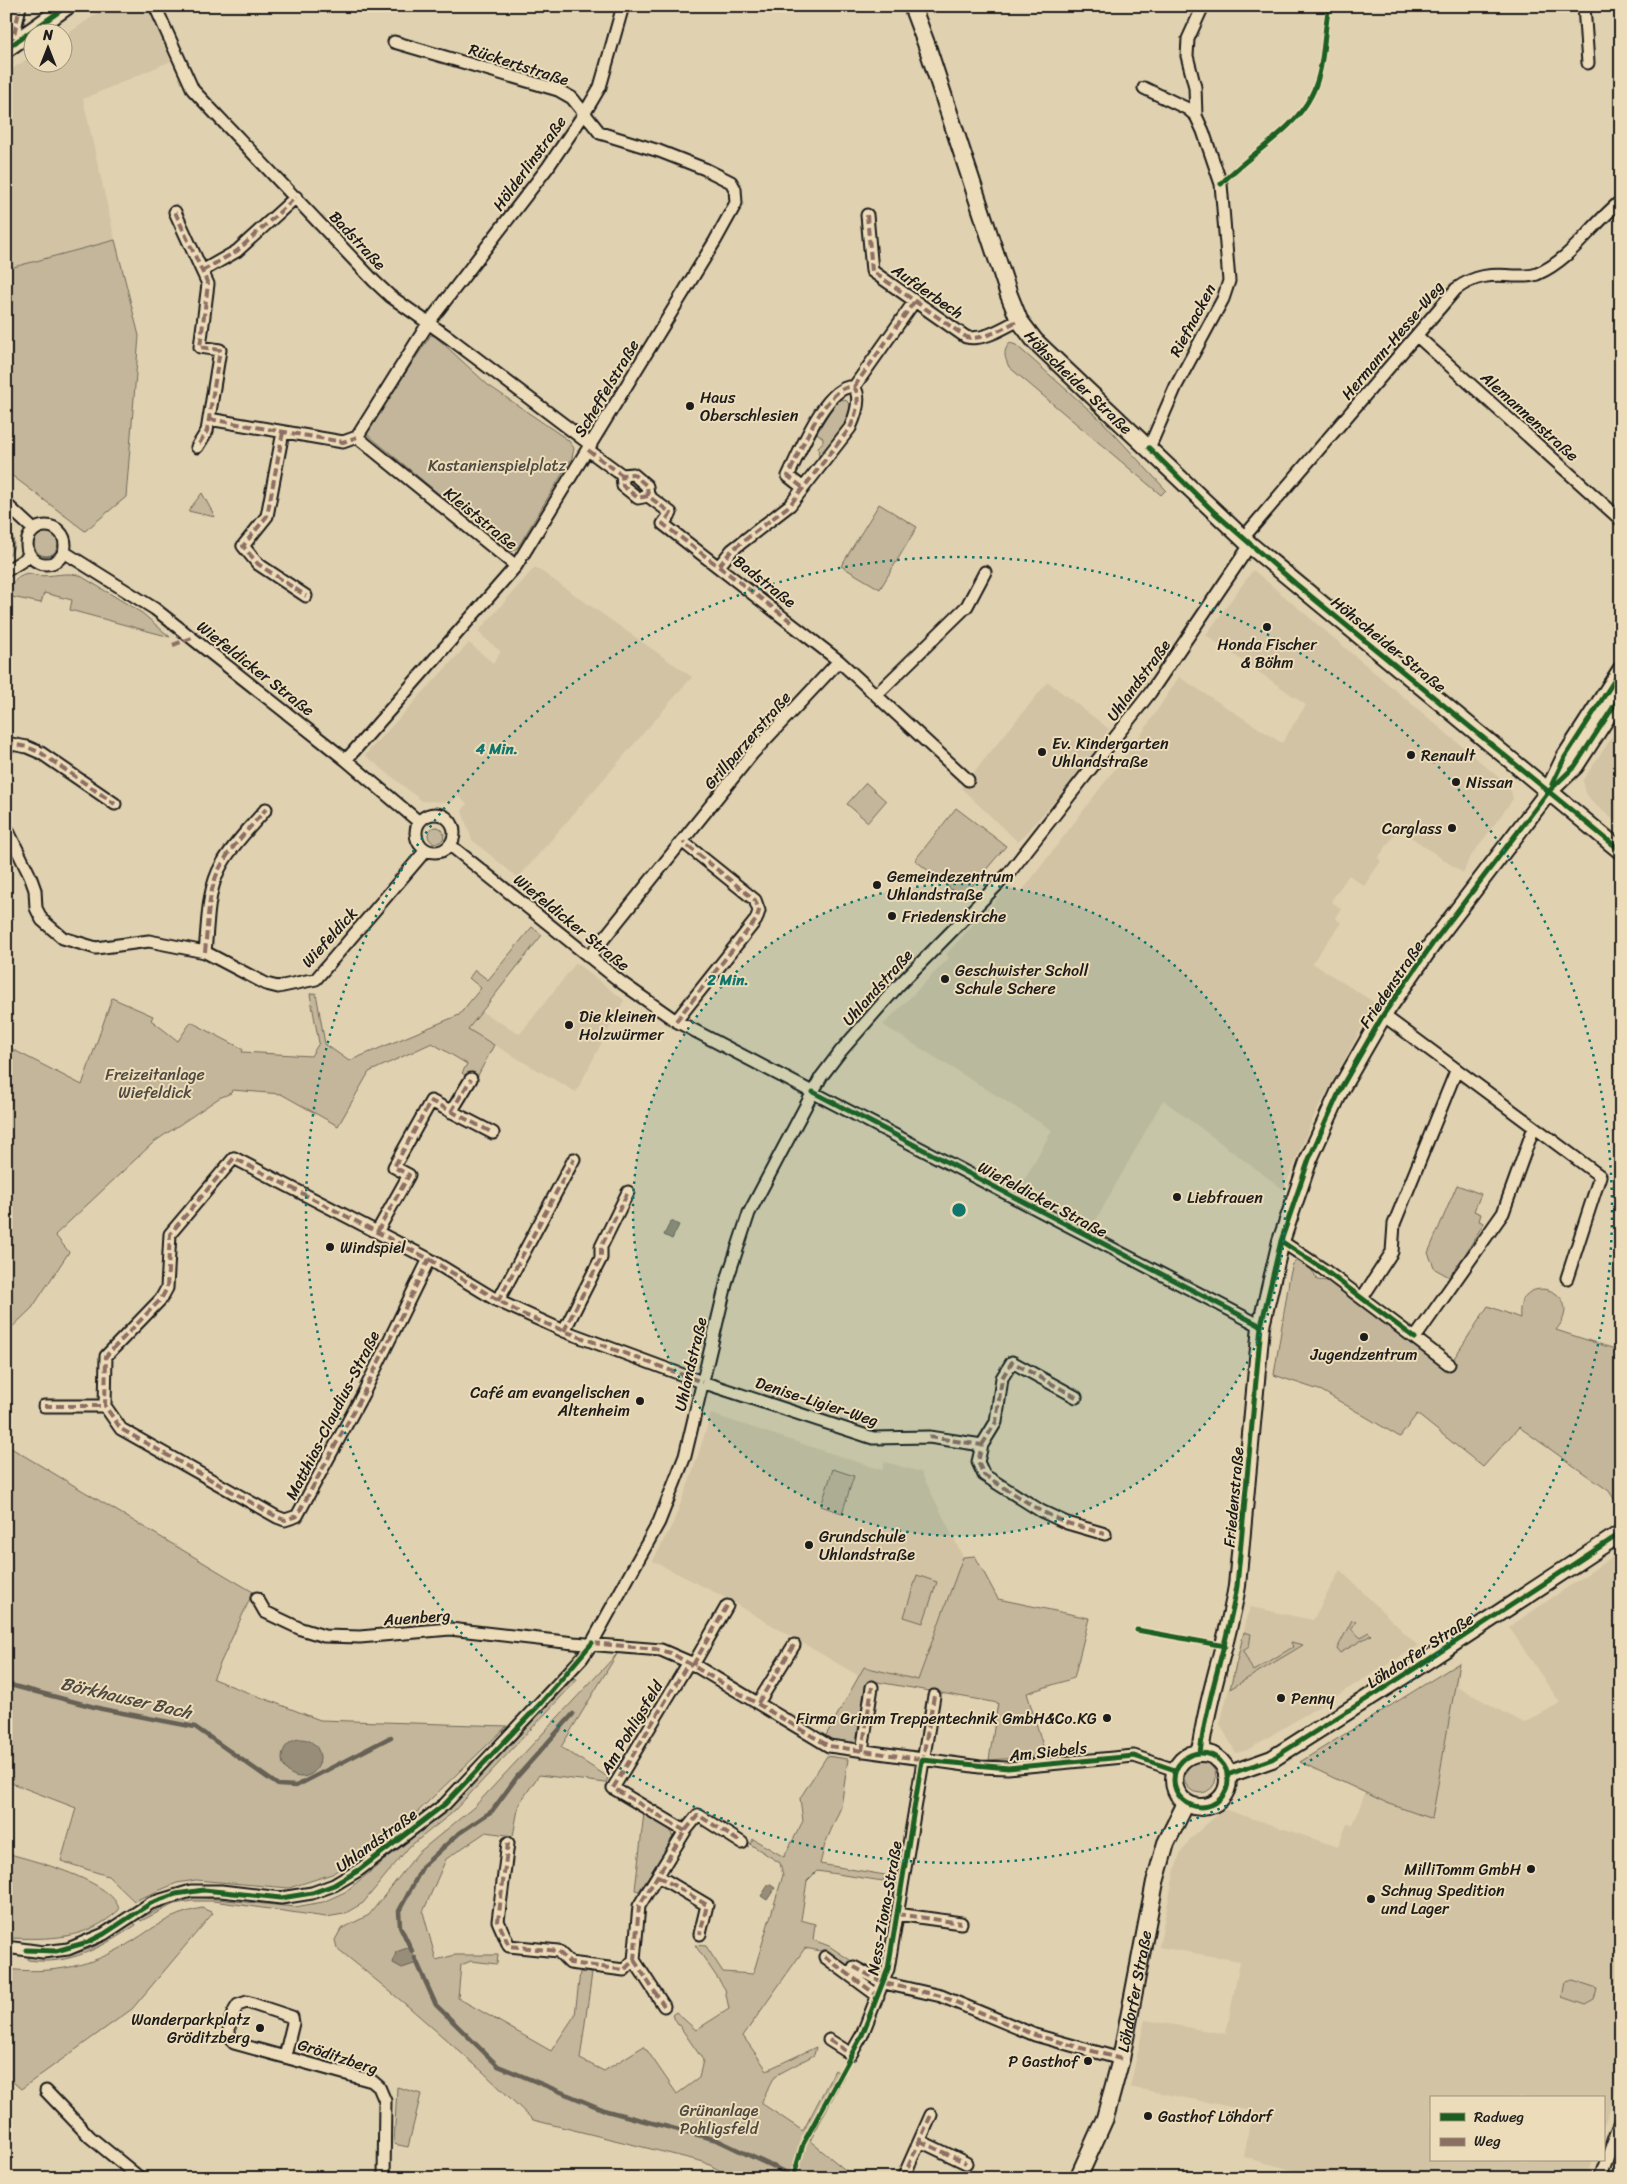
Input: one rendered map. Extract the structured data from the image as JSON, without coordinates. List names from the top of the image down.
{
  "streets": {
    "main road": ["Höhscheider Straße", "Friedenstraße", "Löhdorfer Straße"],
    "street": [
      "Rückertstraße",
      "Hölderlinstraße",
      "Badstraße",
      "Aufderbech",
      "Riefnacken",
      "Hermann-Hesse-Weg",
      "Scheffelstraße",
      "Alemannenstraße",
      "Kleiststraße",
      "Wiefeldicker Straße",
      "Uhlandstraße",
      "Grillparzerstraße",
      "Wiefeldick",
      "Denise-Ligier-Weg",
      "Matthias-Claudius-Straße",
      "Auenberg",
      "Am Pohligsfeld",
      "Am Siebels",
      "Ness-Ziona-Straße",
      "Gröditzberg"
    ]
  },
  "crossings": [
    ["Rückertstraße", "Hölderlinstraße"],
    ["Rückertstraße", "Scheffelstraße"],
    ["Hölderlinstraße", "Badstraße"],
    ["Hölderlinstraße", "Kleiststraße"],
    ["Badstraße", "Scheffelstraße"],
    ["Badstraße", "Grillparzerstraße"],
    ["Aufderbech", "Höhscheider Straße"],
    ["Riefnacken", "Höhscheider Straße"],
    ["Hermann-Hesse-Weg", "Höhscheider Straße"],
    ["Hermann-Hesse-Weg", "Alemannenstraße"],
    ["Hermann-Hesse-Weg", "Uhlandstraße"],
    ["Höhscheider Straße", "Uhlandstraße"],
    ["Höhscheider Straße", "Friedenstraße"],
    ["Scheffelstraße", "Kleiststraße"],
    ["Scheffelstraße", "Wiefeldicker Straße"],
    ["Wiefeldicker Straße", "Uhlandstraße"],
    ["Wiefeldicker Straße", "Grillparzerstraße"],
    ["Wiefeldicker Straße", "Wiefeldick"],
    ["Wiefeldicker Straße", "Friedenstraße"],
    ["Uhlandstraße", "Denise-Ligier-Weg"],
    ["Uhlandstraße", "Auenberg"],
    ["Uhlandstraße", "Am Siebels"],
    ["Friedenstraße", "Löhdorfer Straße"],
    ["Friedenstraße", "Am Siebels"],
    ["Auenberg", "Am Siebels"],
    ["Löhdorfer Straße", "Am Siebels"],
    ["Löhdorfer Straße", "Ness-Ziona-Straße"],
    ["Am Pohligsfeld", "Am Siebels"],
    ["Am Siebels", "Ness-Ziona-Straße"]
  ],
  "water": ["Börkhauser Bach"],
  "parks": ["Kastanienspielplatz", "Freizeitanlage Wiefeldick", "Grünanlage Pohligsfeld"],
  "places": [
    "Haus Oberschlesien",
    "Honda Fischer & Böhm",
    "Ev. Kindergarten Uhlandstraße",
    "Renault",
    "Nissan",
    "Carglass",
    "Gemeindezentrum Uhlandstraße",
    "Friedenskirche",
    "Geschwister Scholl Schule Schere",
    "Die kleinen Holzwürmer",
    "Liebfrauen",
    "Windspiel",
    "Jugendzentrum",
    "Café am evangelischen Altenheim",
    "Grundschule Uhlandstraße",
    "Penny",
    "Firma Grimm Treppentechnik GmbH&Co.KG",
    "MilliTomm GmbH",
    "Schnug Spedition und Lager",
    "Wanderparkplatz Gröditzberg",
    "P Gasthof",
    "Gasthof Löhdorf"
  ],
  "legend": ["Radweg", "Weg"],
  "north": "top",
  "rings": ["4 Min.", "2 Min."]
}
